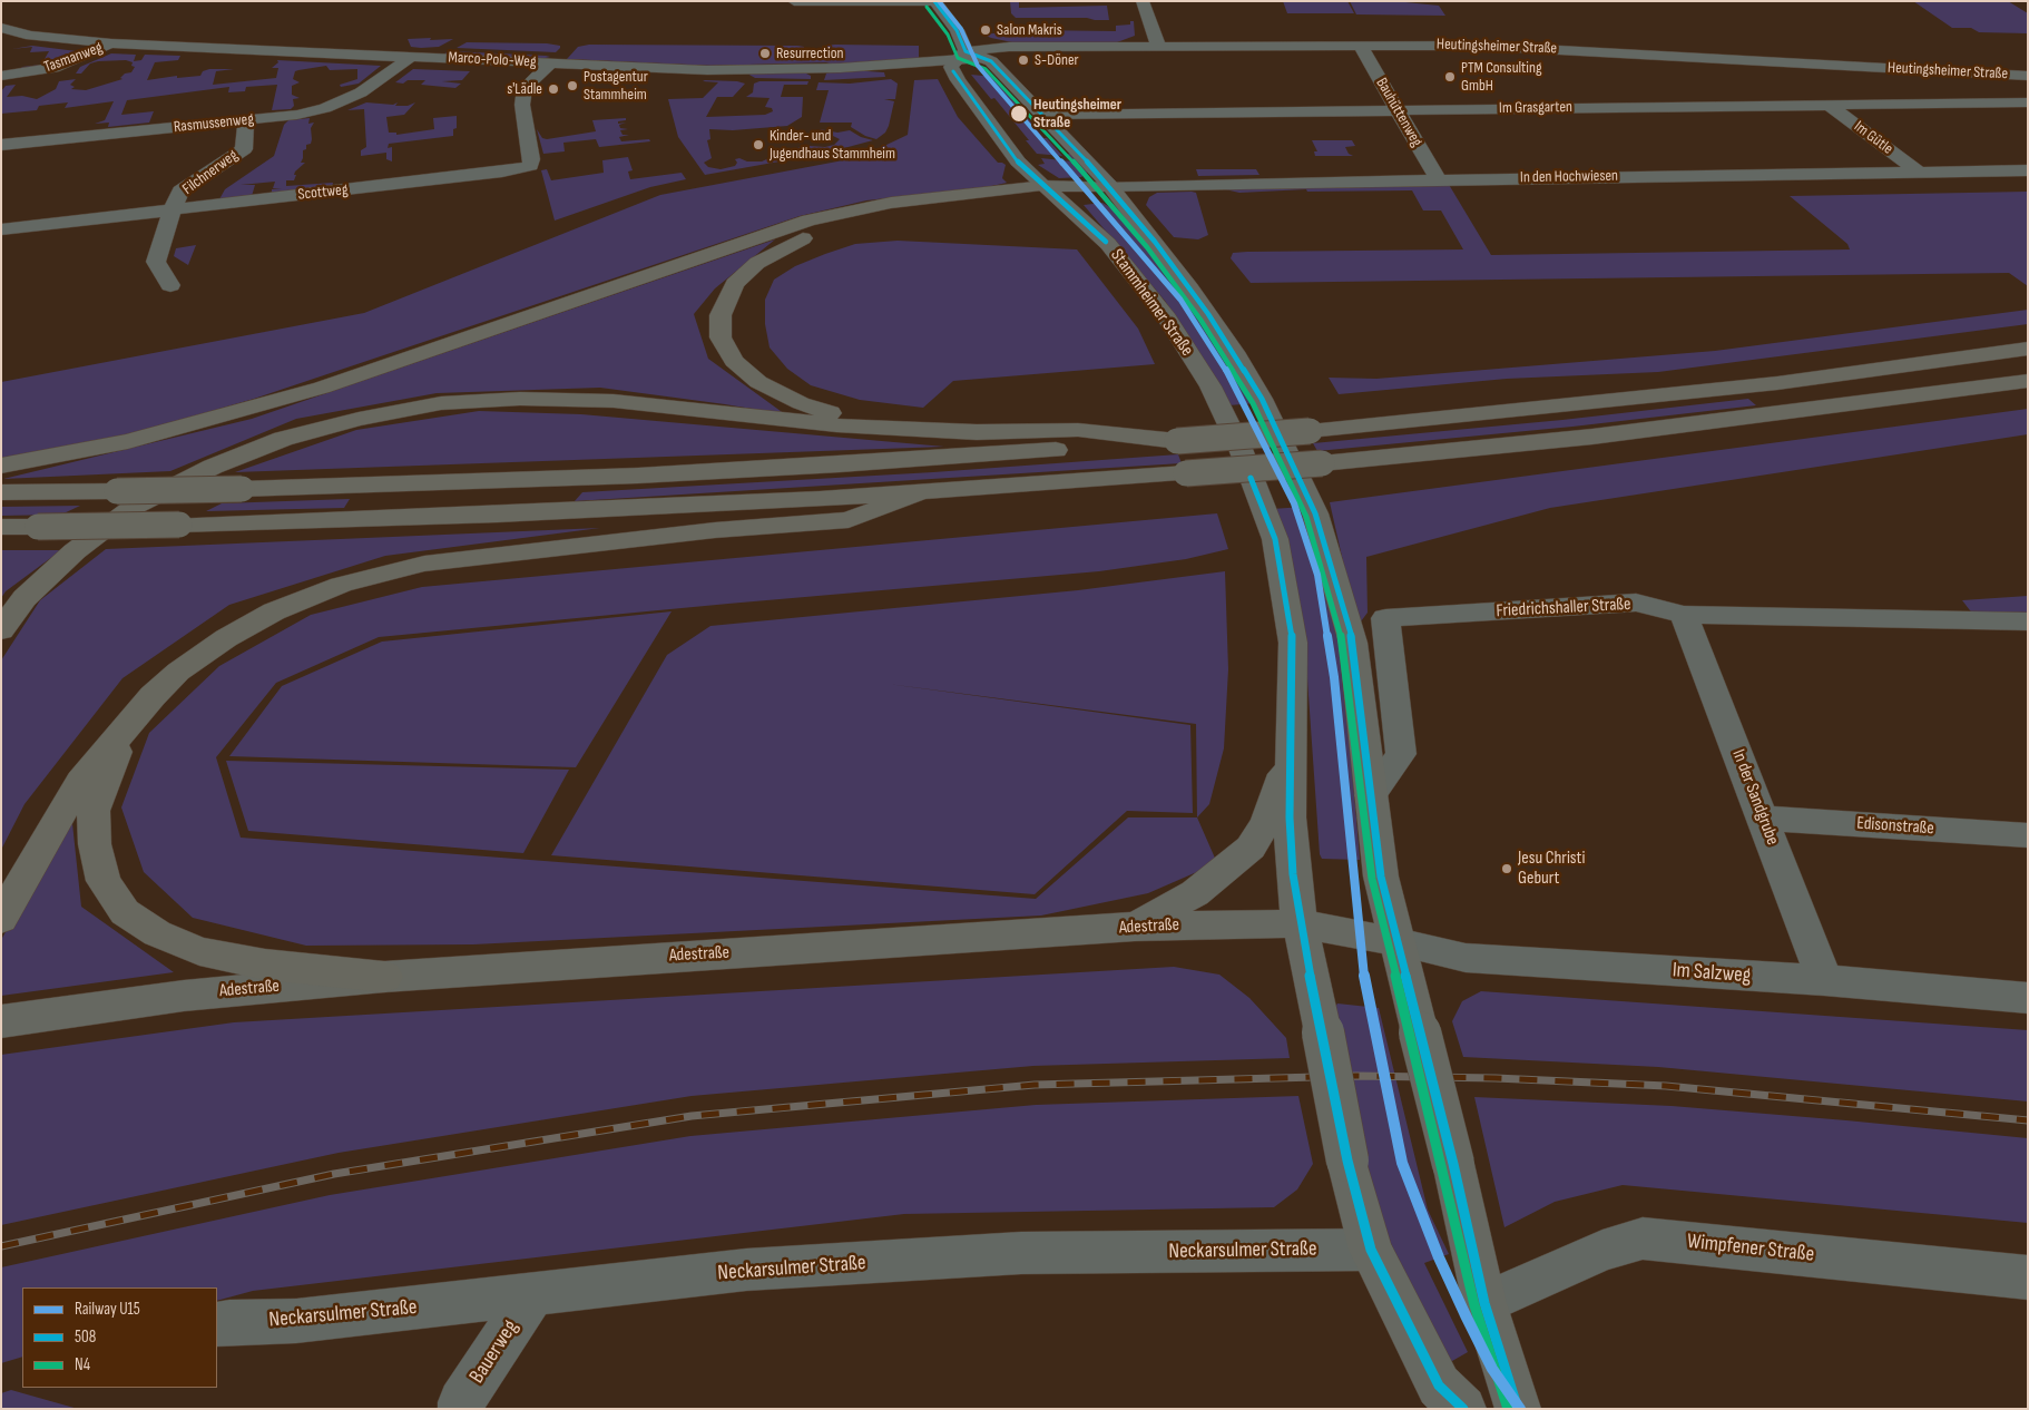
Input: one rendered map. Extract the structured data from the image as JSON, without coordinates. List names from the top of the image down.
{
  "streets": {
    "main road": ["Stammheimer Straße", "Adestraße"],
    "street": [
      "Heutingsheimer Straße",
      "Tasmanweg",
      "Marco-Polo-Weg",
      "Im Grasgarten",
      "Bauhüttenweg",
      "Rasmussenweg",
      "Im Gütle",
      "Filchnerweg",
      "In den Hochwiesen",
      "Scottweg",
      "Friedrichshaller Straße",
      "In der Sandgrube",
      "Edisonstraße",
      "Im Salzweg",
      "Wimpfener Straße",
      "Neckarsulmer Straße",
      "Bauerweg"
    ]
  },
  "crossings": [
    ["Heutingsheimer Straße", "Marco-Polo-Weg"],
    ["Heutingsheimer Straße", "Bauhüttenweg"],
    ["Heutingsheimer Straße", "Stammheimer Straße"],
    ["Tasmanweg", "Marco-Polo-Weg"],
    ["Marco-Polo-Weg", "Rasmussenweg"],
    ["Marco-Polo-Weg", "Scottweg"],
    ["Marco-Polo-Weg", "Stammheimer Straße"],
    ["Im Grasgarten", "Bauhüttenweg"],
    ["Im Grasgarten", "Im Gütle"],
    ["Im Grasgarten", "Stammheimer Straße"],
    ["Bauhüttenweg", "In den Hochwiesen"],
    ["Rasmussenweg", "Filchnerweg"],
    ["Im Gütle", "In den Hochwiesen"],
    ["Filchnerweg", "Scottweg"],
    ["In den Hochwiesen", "Stammheimer Straße"],
    ["Stammheimer Straße", "Friedrichshaller Straße"],
    ["Stammheimer Straße", "Adestraße"],
    ["Stammheimer Straße", "Im Salzweg"],
    ["Stammheimer Straße", "Wimpfener Straße"],
    ["Stammheimer Straße", "Neckarsulmer Straße"],
    ["Friedrichshaller Straße", "In der Sandgrube"],
    ["In der Sandgrube", "Edisonstraße"],
    ["In der Sandgrube", "Im Salzweg"],
    ["Adestraße", "Im Salzweg"],
    ["Neckarsulmer Straße", "Bauerweg"]
  ],
  "places": [
    "Salon Makris",
    "Resurrection",
    "S-Döner",
    "PTM Consulting GmbH",
    "Postagentur Stammheim",
    "s'Lädle",
    "Heutingsheimer Straße",
    "Kinder- und Jugendhaus Stammheim",
    "Jesu Christi Geburt"
  ],
  "lines": ["rail line U15", "transit line 508", "transit line N4"],
  "legend": ["Railway U15", "508", "N4"]
}
